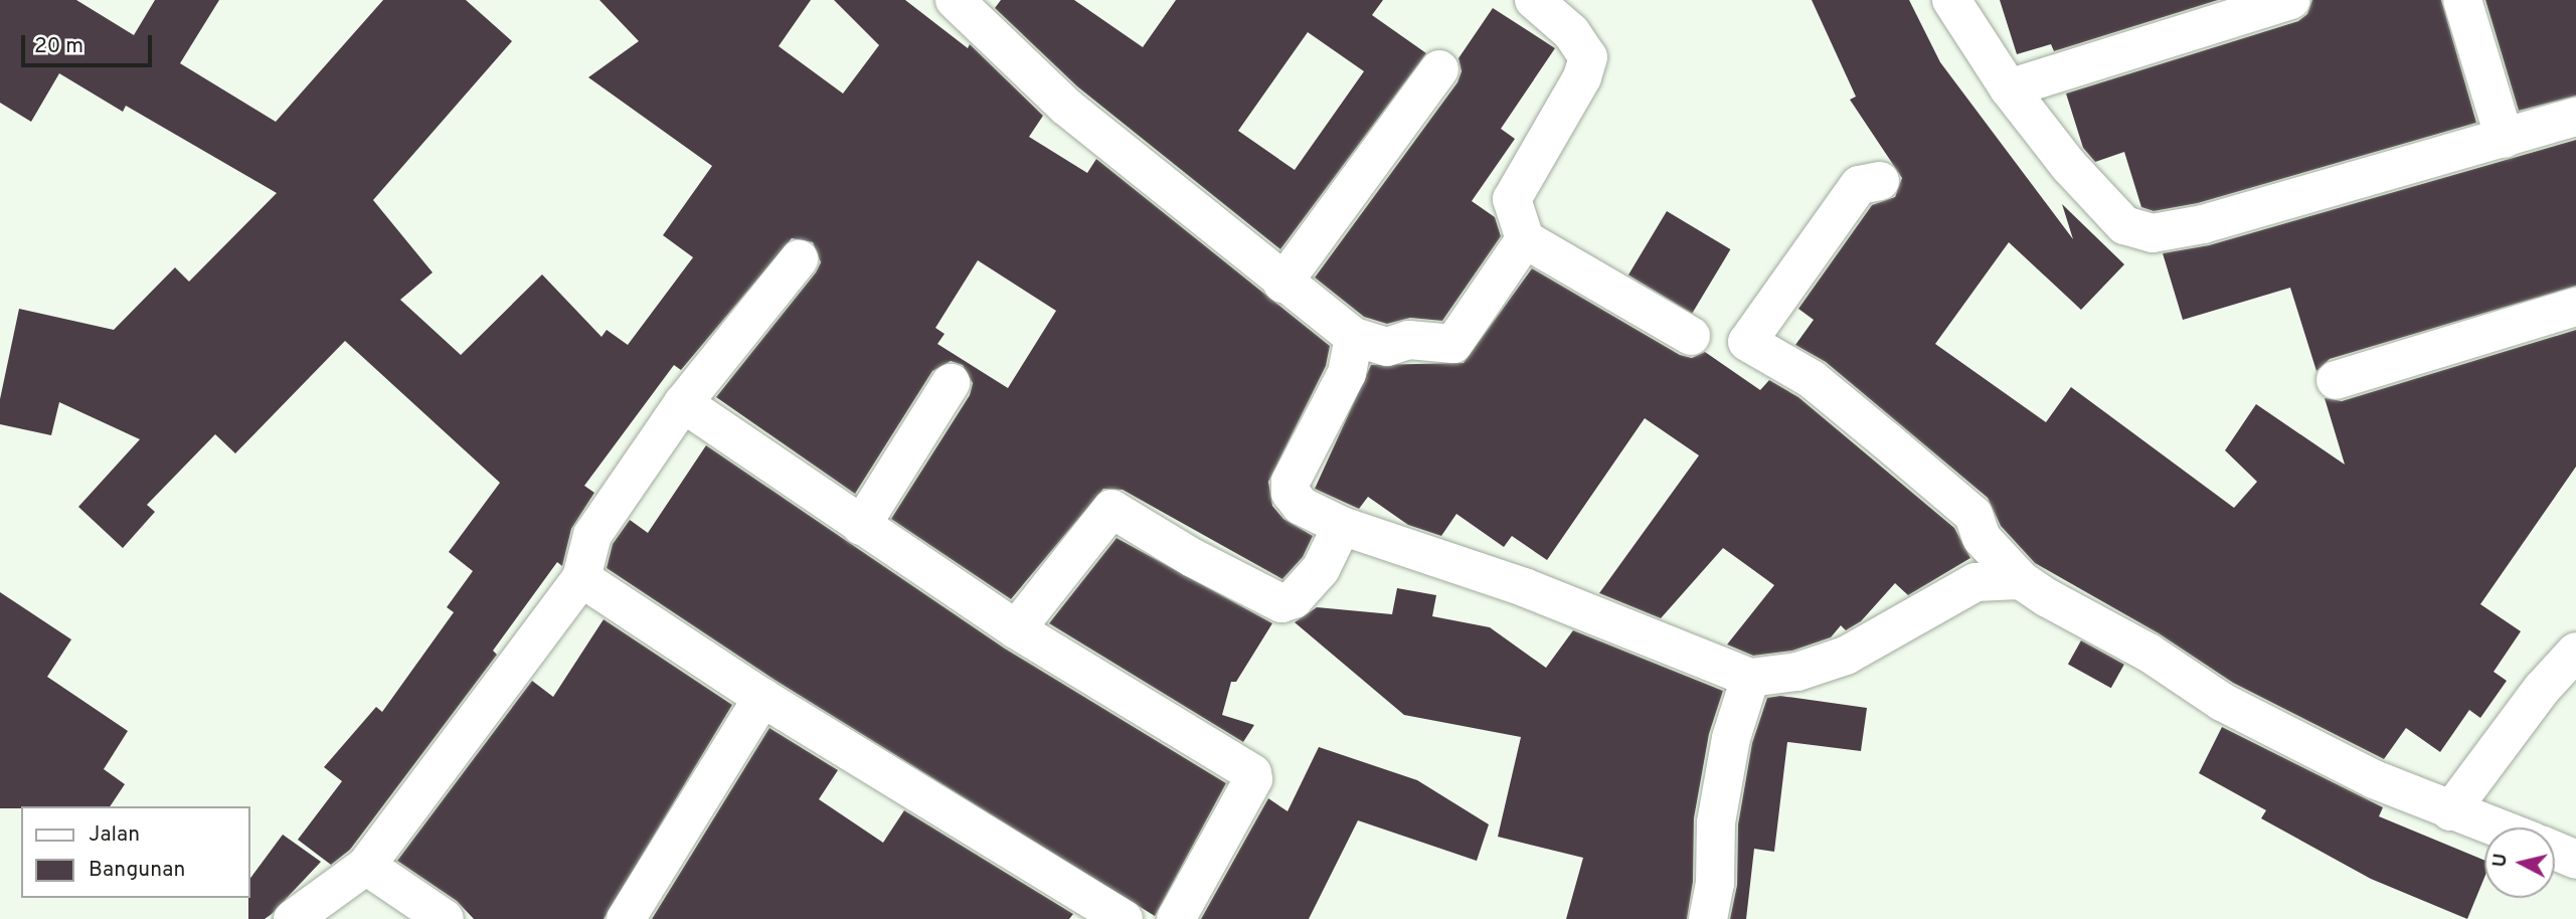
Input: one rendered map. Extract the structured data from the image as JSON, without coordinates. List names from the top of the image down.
{
  "legend": ["Jalan", "Bangunan"],
  "scale_bar": "20 m",
  "north": "left"
}
